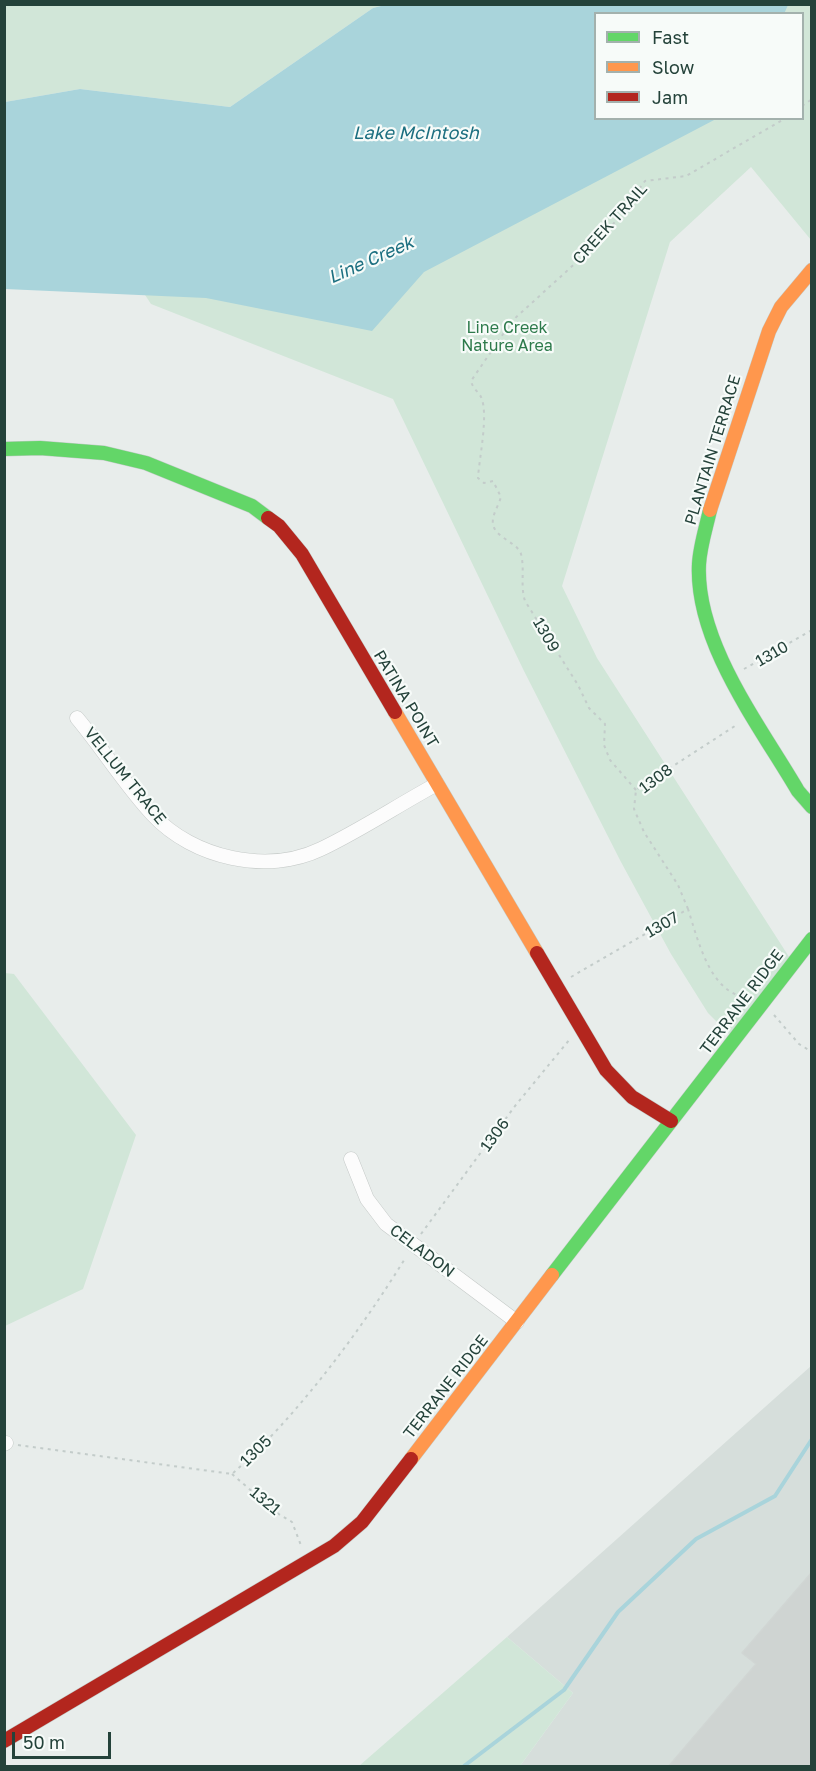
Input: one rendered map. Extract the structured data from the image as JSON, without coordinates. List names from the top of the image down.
{
  "streets": {
    "street": [
      "PLANTAIN TERRACE",
      "PATINA POINT",
      "VELLUM TRACE",
      "TERRANE RIDGE",
      "CELADON"
    ],
    "path": [
      "CREEK TRAIL",
      "1309",
      "1310",
      "1308",
      "1307",
      "1306",
      "1305",
      "1321"
    ]
  },
  "crossings": [
    ["CREEK TRAIL", "1309"],
    ["PLANTAIN TERRACE", "1310"],
    ["PLANTAIN TERRACE", "1308"],
    ["1309", "1308"],
    ["PATINA POINT", "VELLUM TRACE"],
    ["PATINA POINT", "1307"],
    ["PATINA POINT", "TERRANE RIDGE"],
    ["PATINA POINT", "1306"],
    ["1308", "1307"],
    ["1307", "TERRANE RIDGE"],
    ["TERRANE RIDGE", "CELADON"],
    ["TERRANE RIDGE", "1321"],
    ["1306", "CELADON"],
    ["1306", "1305"],
    ["CELADON", "1305"],
    ["1305", "1321"]
  ],
  "water": ["Lake McIntosh", "Line Creek"],
  "parks": ["Line Creek Nature Area"],
  "legend": ["Fast", "Slow", "Jam"],
  "scale_bar": "50 m"
}
